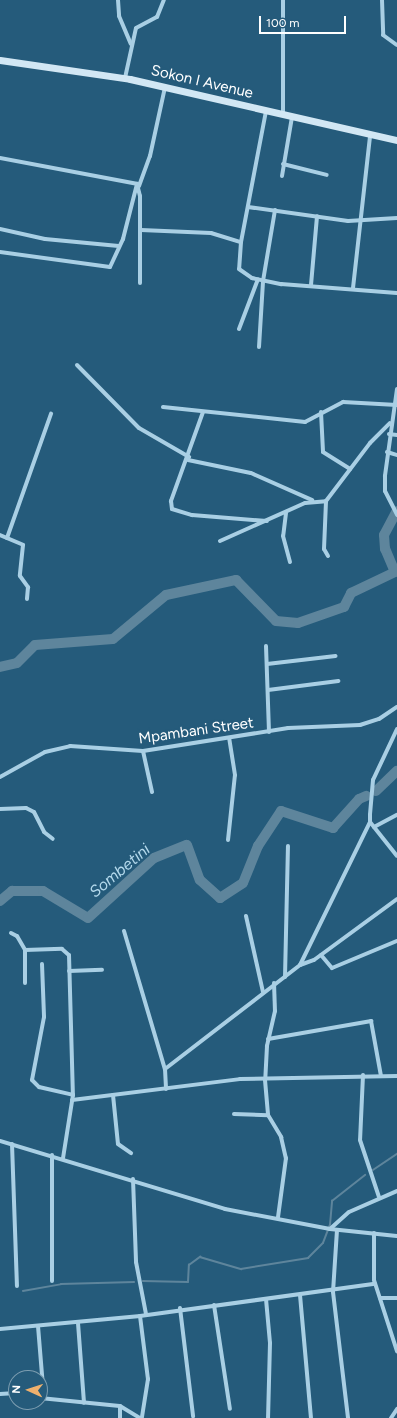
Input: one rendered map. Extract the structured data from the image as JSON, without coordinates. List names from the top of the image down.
{
  "streets": {
    "street": ["Sokon I Avenue", "Mpambani Street"]
  },
  "water": ["Sombetini"],
  "scale_bar": "100 m",
  "north": "left"
}
